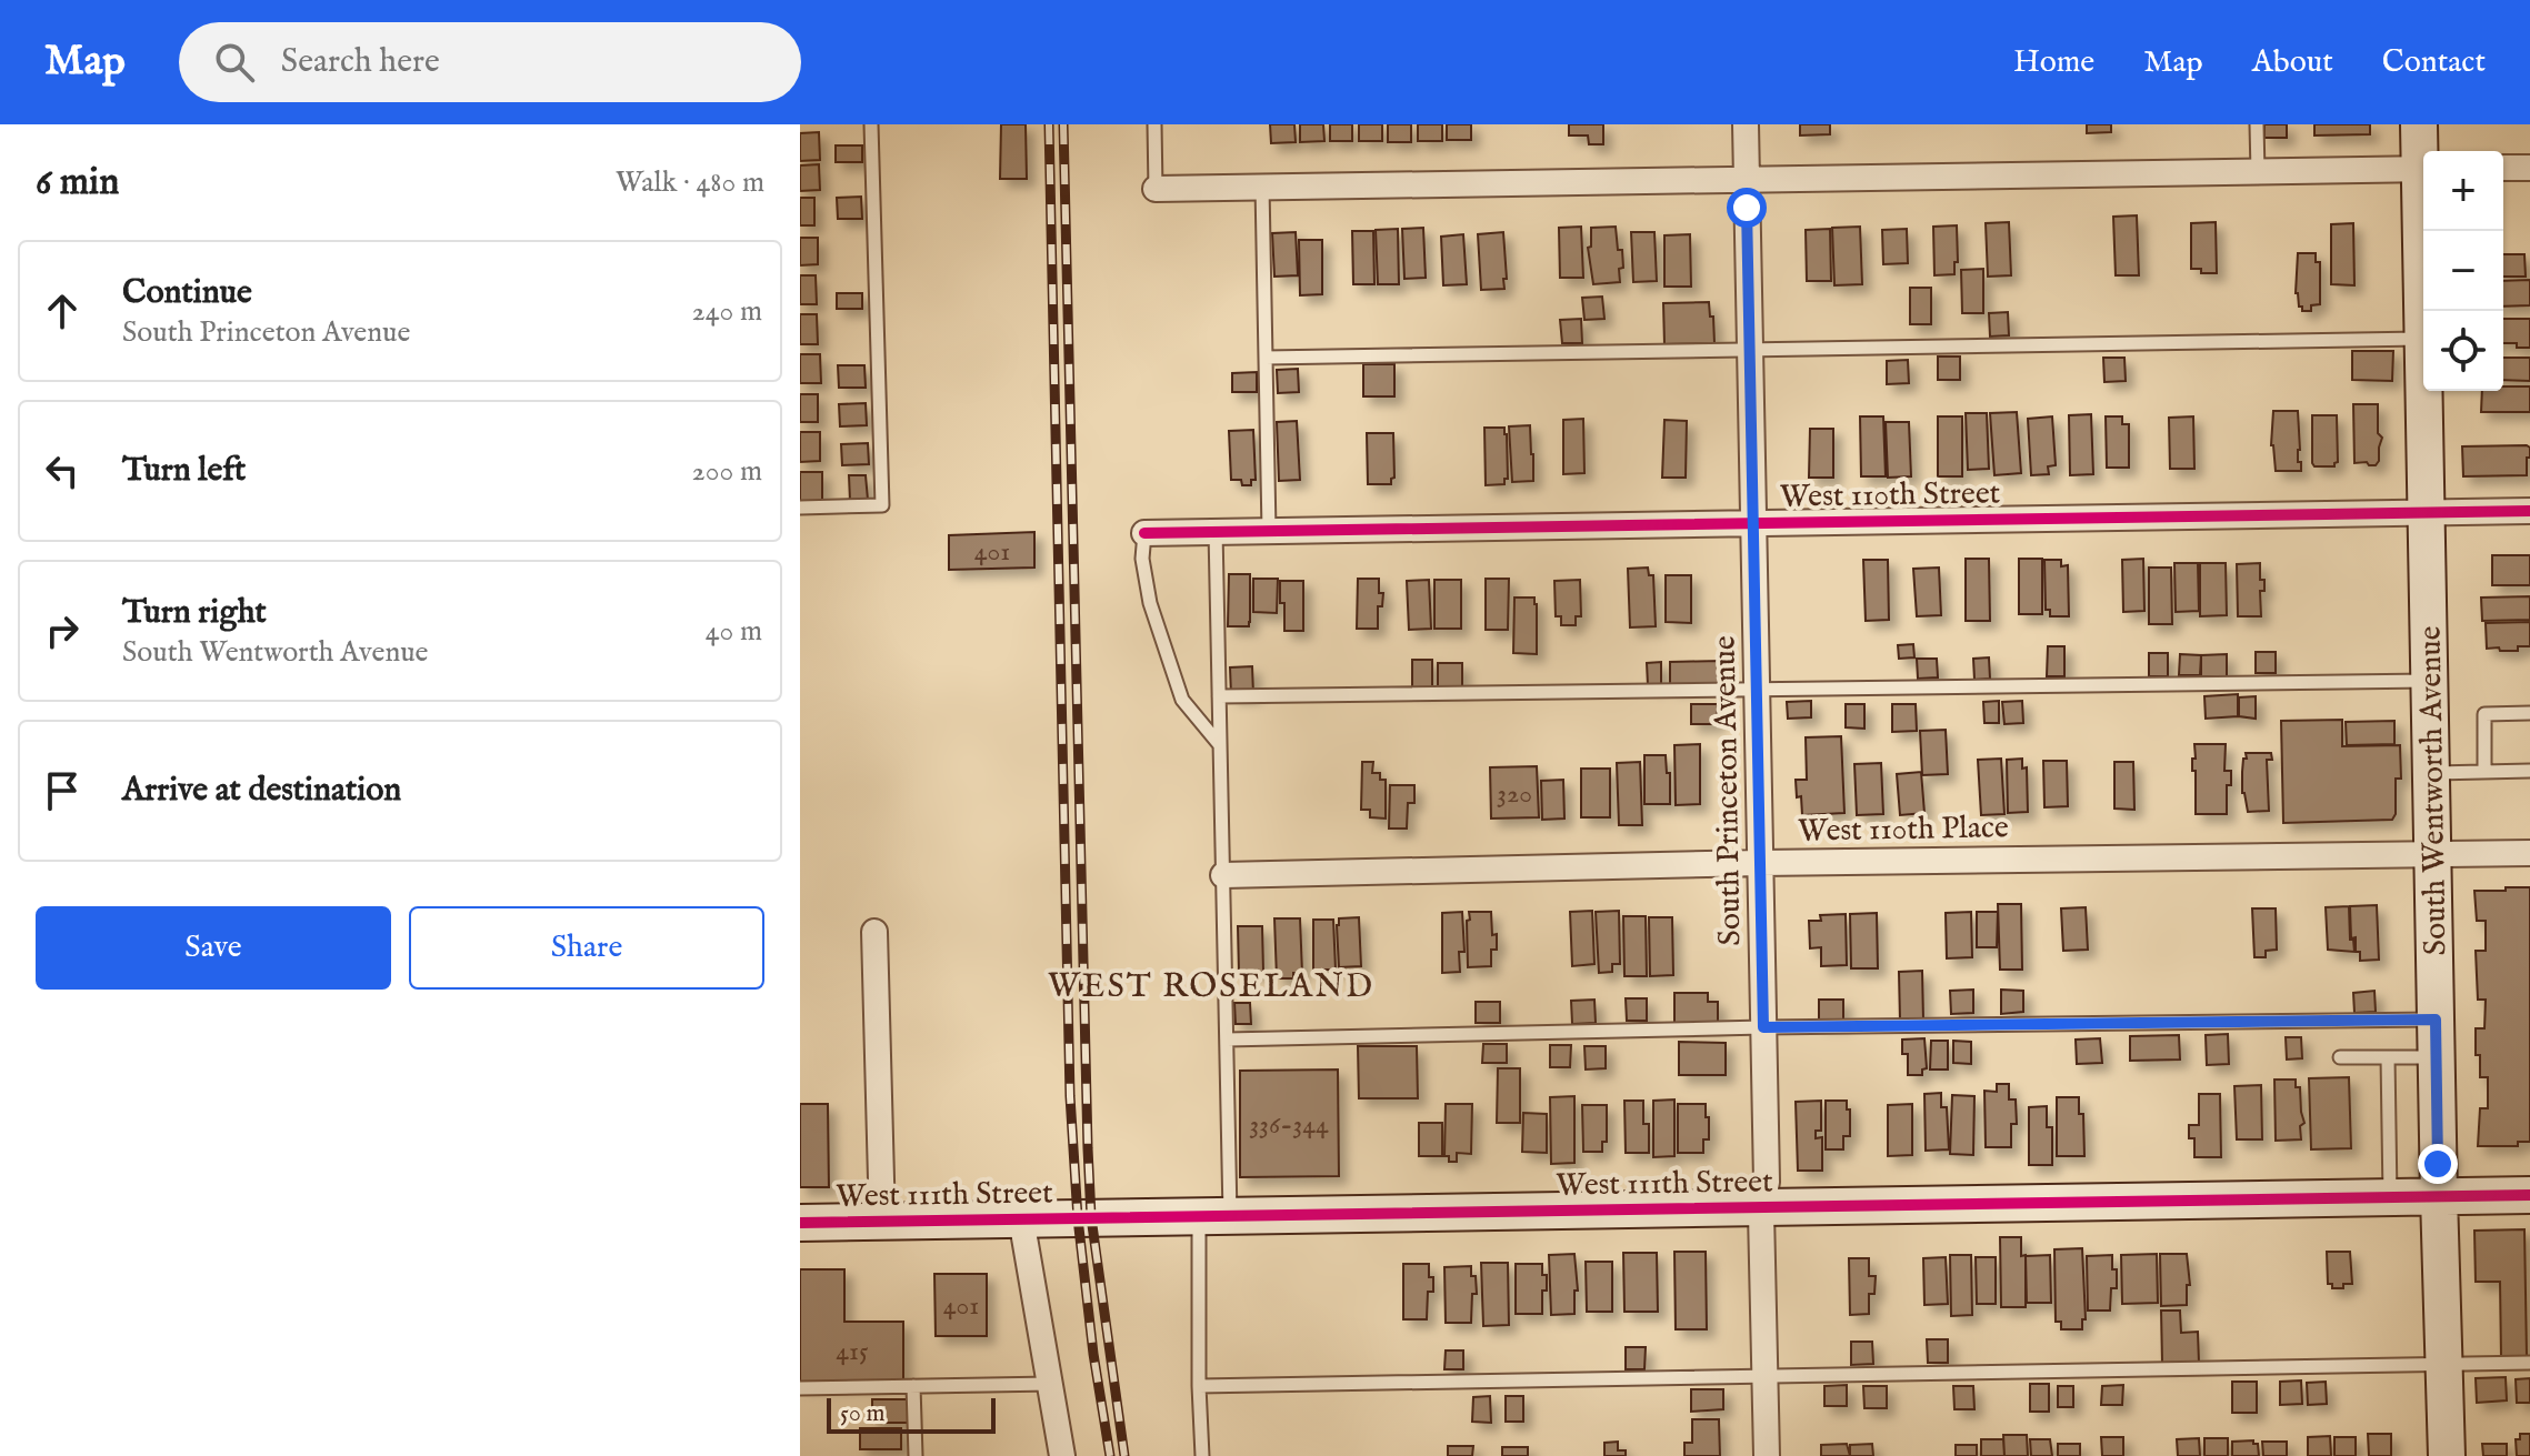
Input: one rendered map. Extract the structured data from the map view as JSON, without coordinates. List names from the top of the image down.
{
  "streets": {
    "main road": ["South Wentworth Avenue", "West 111th Street"],
    "street": ["West 110th Street", "South Princeton Avenue", "West 110th Place"]
  },
  "crossings": [
    ["West 110th Street", "South Princeton Avenue"],
    ["West 110th Street", "South Wentworth Avenue"],
    ["South Princeton Avenue", "West 110th Place"],
    ["South Princeton Avenue", "West 111th Street"],
    ["South Wentworth Avenue", "West 110th Place"],
    ["South Wentworth Avenue", "West 111th Street"]
  ],
  "districts": ["WEST ROSELAND"],
  "house_numbers": [
    "401",
    "320",
    "336-344",
    "401",
    "415"
  ],
  "scale_bar": "50 m",
  "page": {
    "header": "Map",
    "search": "Search here",
    "nav": [
      "Home",
      "Map",
      "About",
      "Contact"
    ],
    "heading": ["6 min", "Walk · 480 m"],
    "map_buttons": ["+", "−"],
    "list": [
      ["Continue", "South Princeton Avenue", "240 m"],
      ["Turn left", "200 m"],
      ["Turn right", "South Wentworth Avenue", "40 m"],
      "Arrive at destination"
    ],
    "buttons": ["Save", "Share"],
    "scale": "50 m"
  }
}
